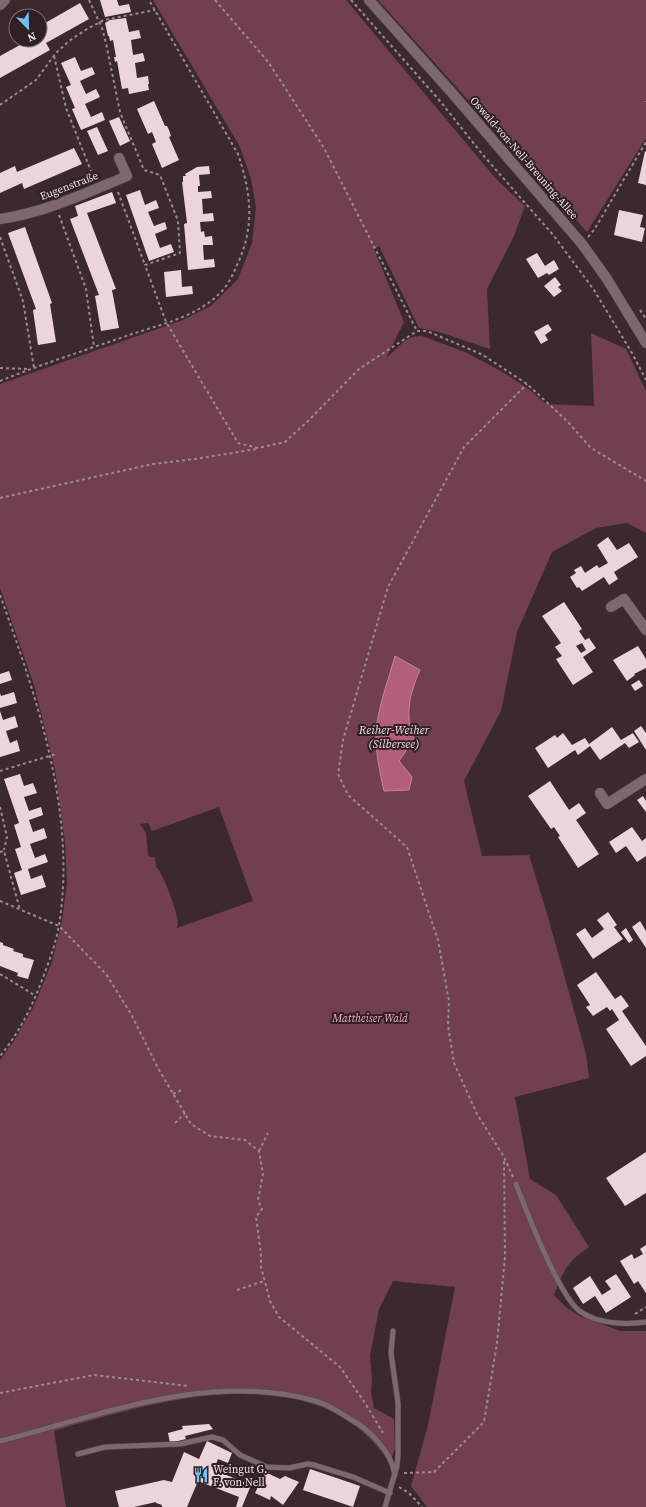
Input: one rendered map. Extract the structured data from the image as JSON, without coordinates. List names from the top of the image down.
{
  "streets": {
    "street": ["Oswald-von-Nell-Breuning-Allee", "Eugenstraße"]
  },
  "water": ["Reiher-Weiher (Silbersee)"],
  "parks": ["Mattheiser Wald"],
  "places": {
    "restaurant": ["Weingut G. F. von Nell"]
  },
  "north": "bottom right"
}
